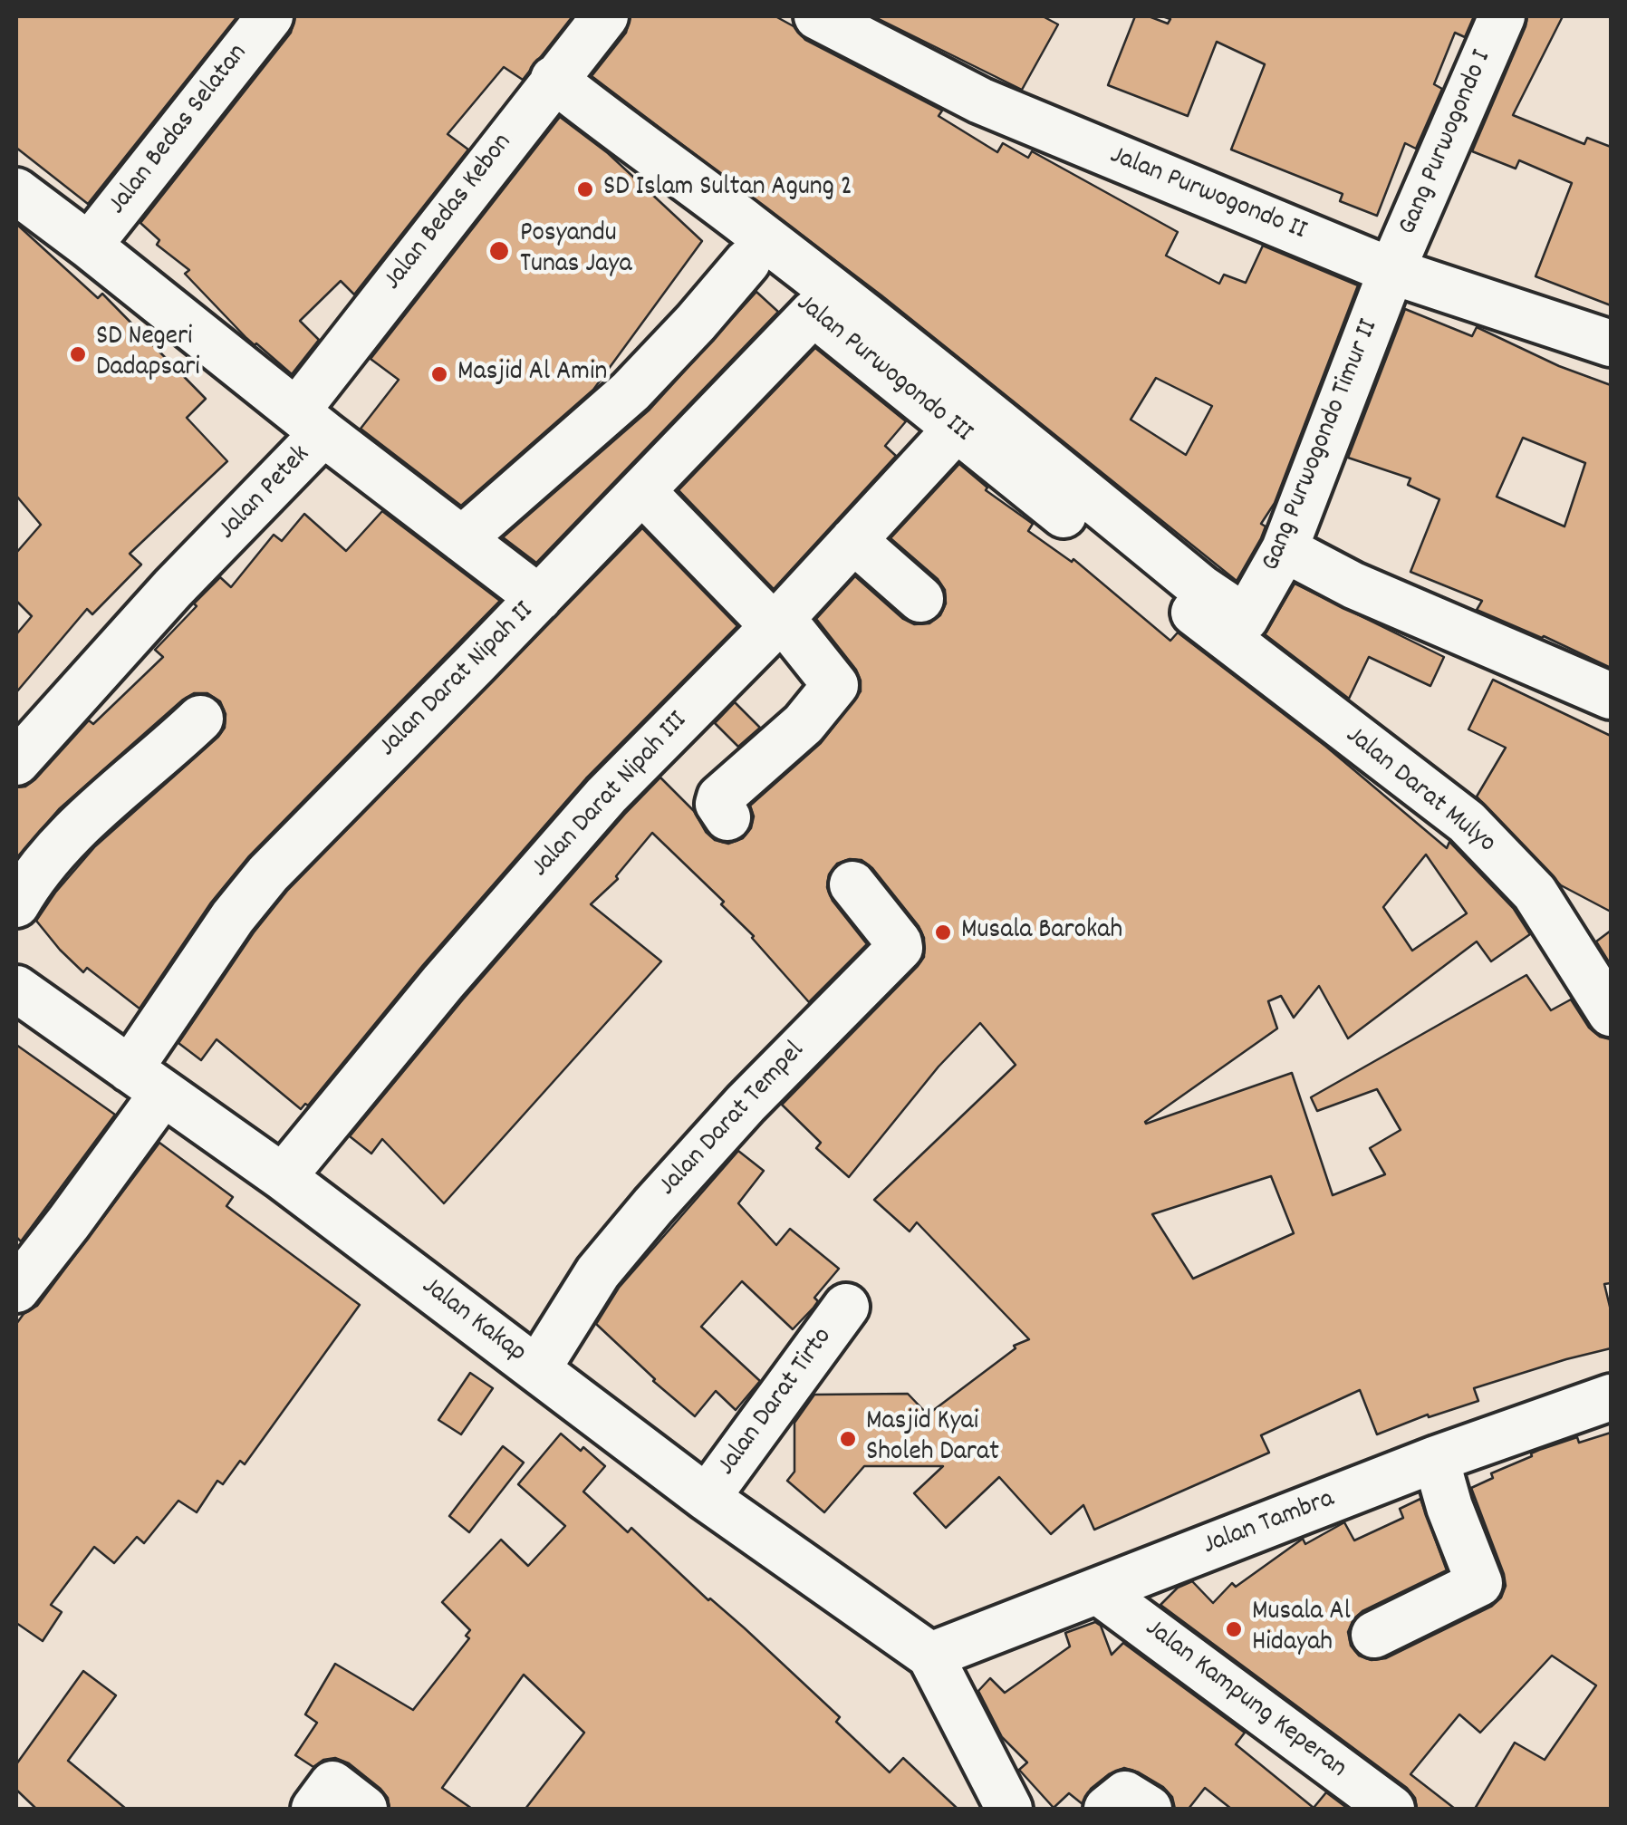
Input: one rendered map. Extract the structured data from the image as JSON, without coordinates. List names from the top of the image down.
{
  "streets": {
    "street": [
      "Jalan Bedas Selatan",
      "Gang Purwogondo I",
      "Jalan Purwogondo II",
      "Jalan Bedas Kebon",
      "Jalan Purwogondo III",
      "Gang Purwogondo Timur II",
      "Jalan Petek",
      "Jalan Darat Nipah II",
      "Jalan Darat Mulyo",
      "Jalan Darat Nipah III",
      "Jalan Darat Tempel",
      "Jalan Kakap",
      "Jalan Darat Tirto",
      "Jalan Tambra",
      "Jalan Kampung Keperan"
    ]
  },
  "crossings": [
    ["Jalan Bedas Selatan", "Jalan Petek"],
    ["Gang Purwogondo I", "Jalan Purwogondo II"],
    ["Gang Purwogondo I", "Gang Purwogondo Timur II"],
    ["Jalan Purwogondo II", "Gang Purwogondo Timur II"],
    ["Jalan Bedas Kebon", "Jalan Purwogondo III"],
    ["Jalan Bedas Kebon", "Jalan Petek"],
    ["Jalan Purwogondo III", "Gang Purwogondo Timur II"],
    ["Jalan Purwogondo III", "Jalan Darat Nipah II"],
    ["Jalan Purwogondo III", "Jalan Darat Mulyo"],
    ["Jalan Purwogondo III", "Jalan Darat Nipah III"],
    ["Gang Purwogondo Timur II", "Jalan Darat Mulyo"],
    ["Jalan Darat Nipah II", "Jalan Kakap"],
    ["Jalan Darat Nipah III", "Jalan Kakap"],
    ["Jalan Darat Tempel", "Jalan Kakap"],
    ["Jalan Kakap", "Jalan Darat Tirto"],
    ["Jalan Kakap", "Jalan Tambra"],
    ["Jalan Tambra", "Jalan Kampung Keperan"]
  ],
  "places": [
    "SD Islam Sultan Agung 2",
    "Posyandu Tunas Jaya",
    "SD Negeri Dadapsari",
    "Masjid Al Amin",
    "Musala Barokah",
    "Masjid Kyai Sholeh Darat",
    "Musala Al Hidayah"
  ]
}
